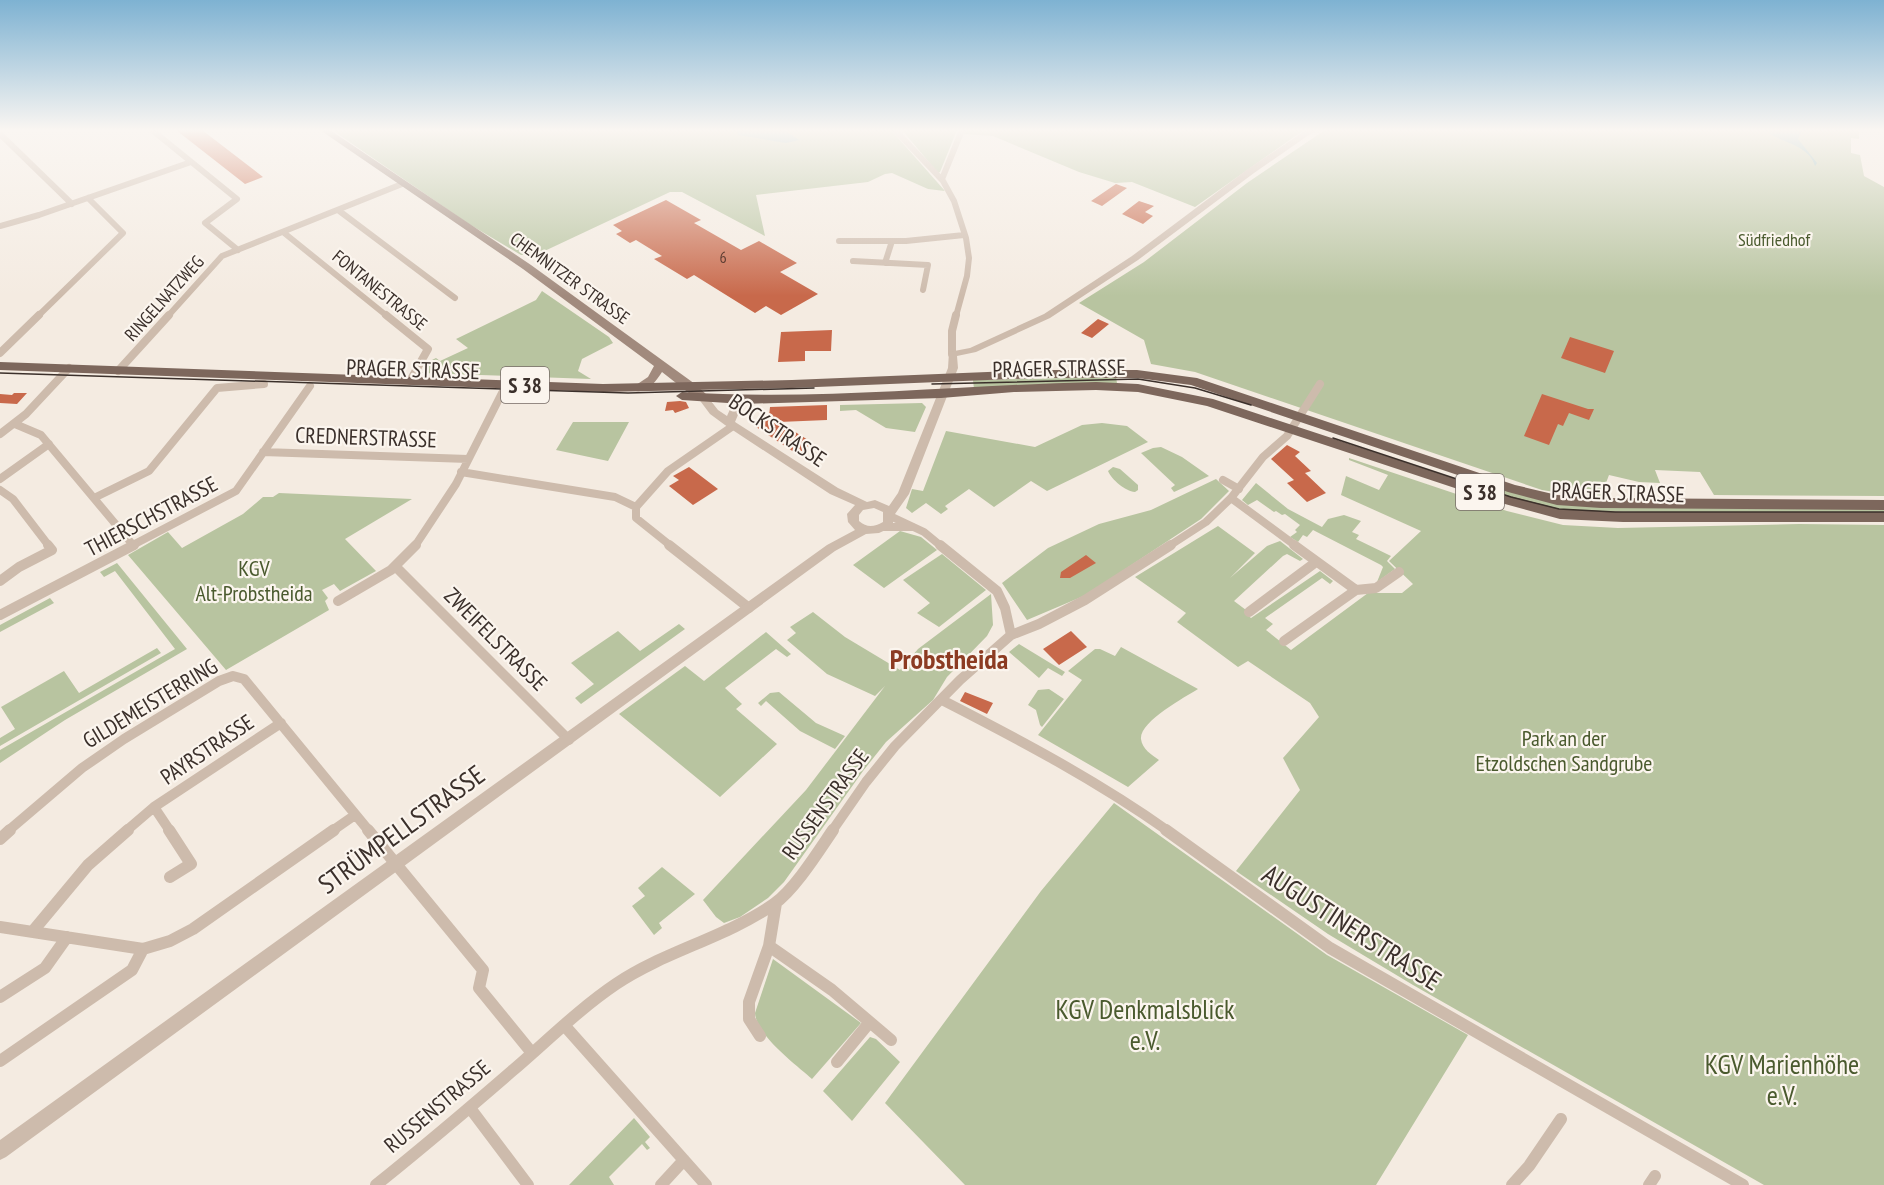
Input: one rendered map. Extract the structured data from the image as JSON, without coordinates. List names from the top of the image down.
{
  "streets": {
    "main road": ["CHEMNITZER STRASSE", "PRAGER STRASSE", "S 38"],
    "street": [
      "FONTANESTRASSE",
      "RINGELNATZWEG",
      "BOCKSTRASSE",
      "CREDNERSTRASSE",
      "THIERSCHSTRASSE",
      "ZWEIFELSTRASSE",
      "GILDEMEISTERRING",
      "PAYRSTRASSE",
      "RUSSENSTRASSE",
      "STRÜMPELLSTRASSE",
      "AUGUSTINERSTRASSE"
    ]
  },
  "crossings": [
    ["CHEMNITZER STRASSE", "PRAGER STRASSE"],
    ["CHEMNITZER STRASSE", "BOCKSTRASSE"],
    ["FONTANESTRASSE", "RINGELNATZWEG"],
    ["FONTANESTRASSE", "PRAGER STRASSE"],
    ["RINGELNATZWEG", "PRAGER STRASSE"],
    ["PRAGER STRASSE", "BOCKSTRASSE"],
    ["PRAGER STRASSE", "THIERSCHSTRASSE"],
    ["PRAGER STRASSE", "RUSSENSTRASSE"],
    ["BOCKSTRASSE", "STRÜMPELLSTRASSE"],
    ["CREDNERSTRASSE", "THIERSCHSTRASSE"],
    ["ZWEIFELSTRASSE", "STRÜMPELLSTRASSE"],
    ["GILDEMEISTERRING", "PAYRSTRASSE"],
    ["GILDEMEISTERRING", "RUSSENSTRASSE"],
    ["GILDEMEISTERRING", "STRÜMPELLSTRASSE"],
    ["RUSSENSTRASSE", "AUGUSTINERSTRASSE"]
  ],
  "districts": ["Probstheida"],
  "parks": [
    "Südfriedhof",
    "KGV Alt-Probstheida",
    "Park an der Etzoldschen Sandgrube",
    "KGV Denkmalsblick e.V.",
    "KGV Marienhöhe e.V."
  ],
  "house_numbers": ["6"]
}
